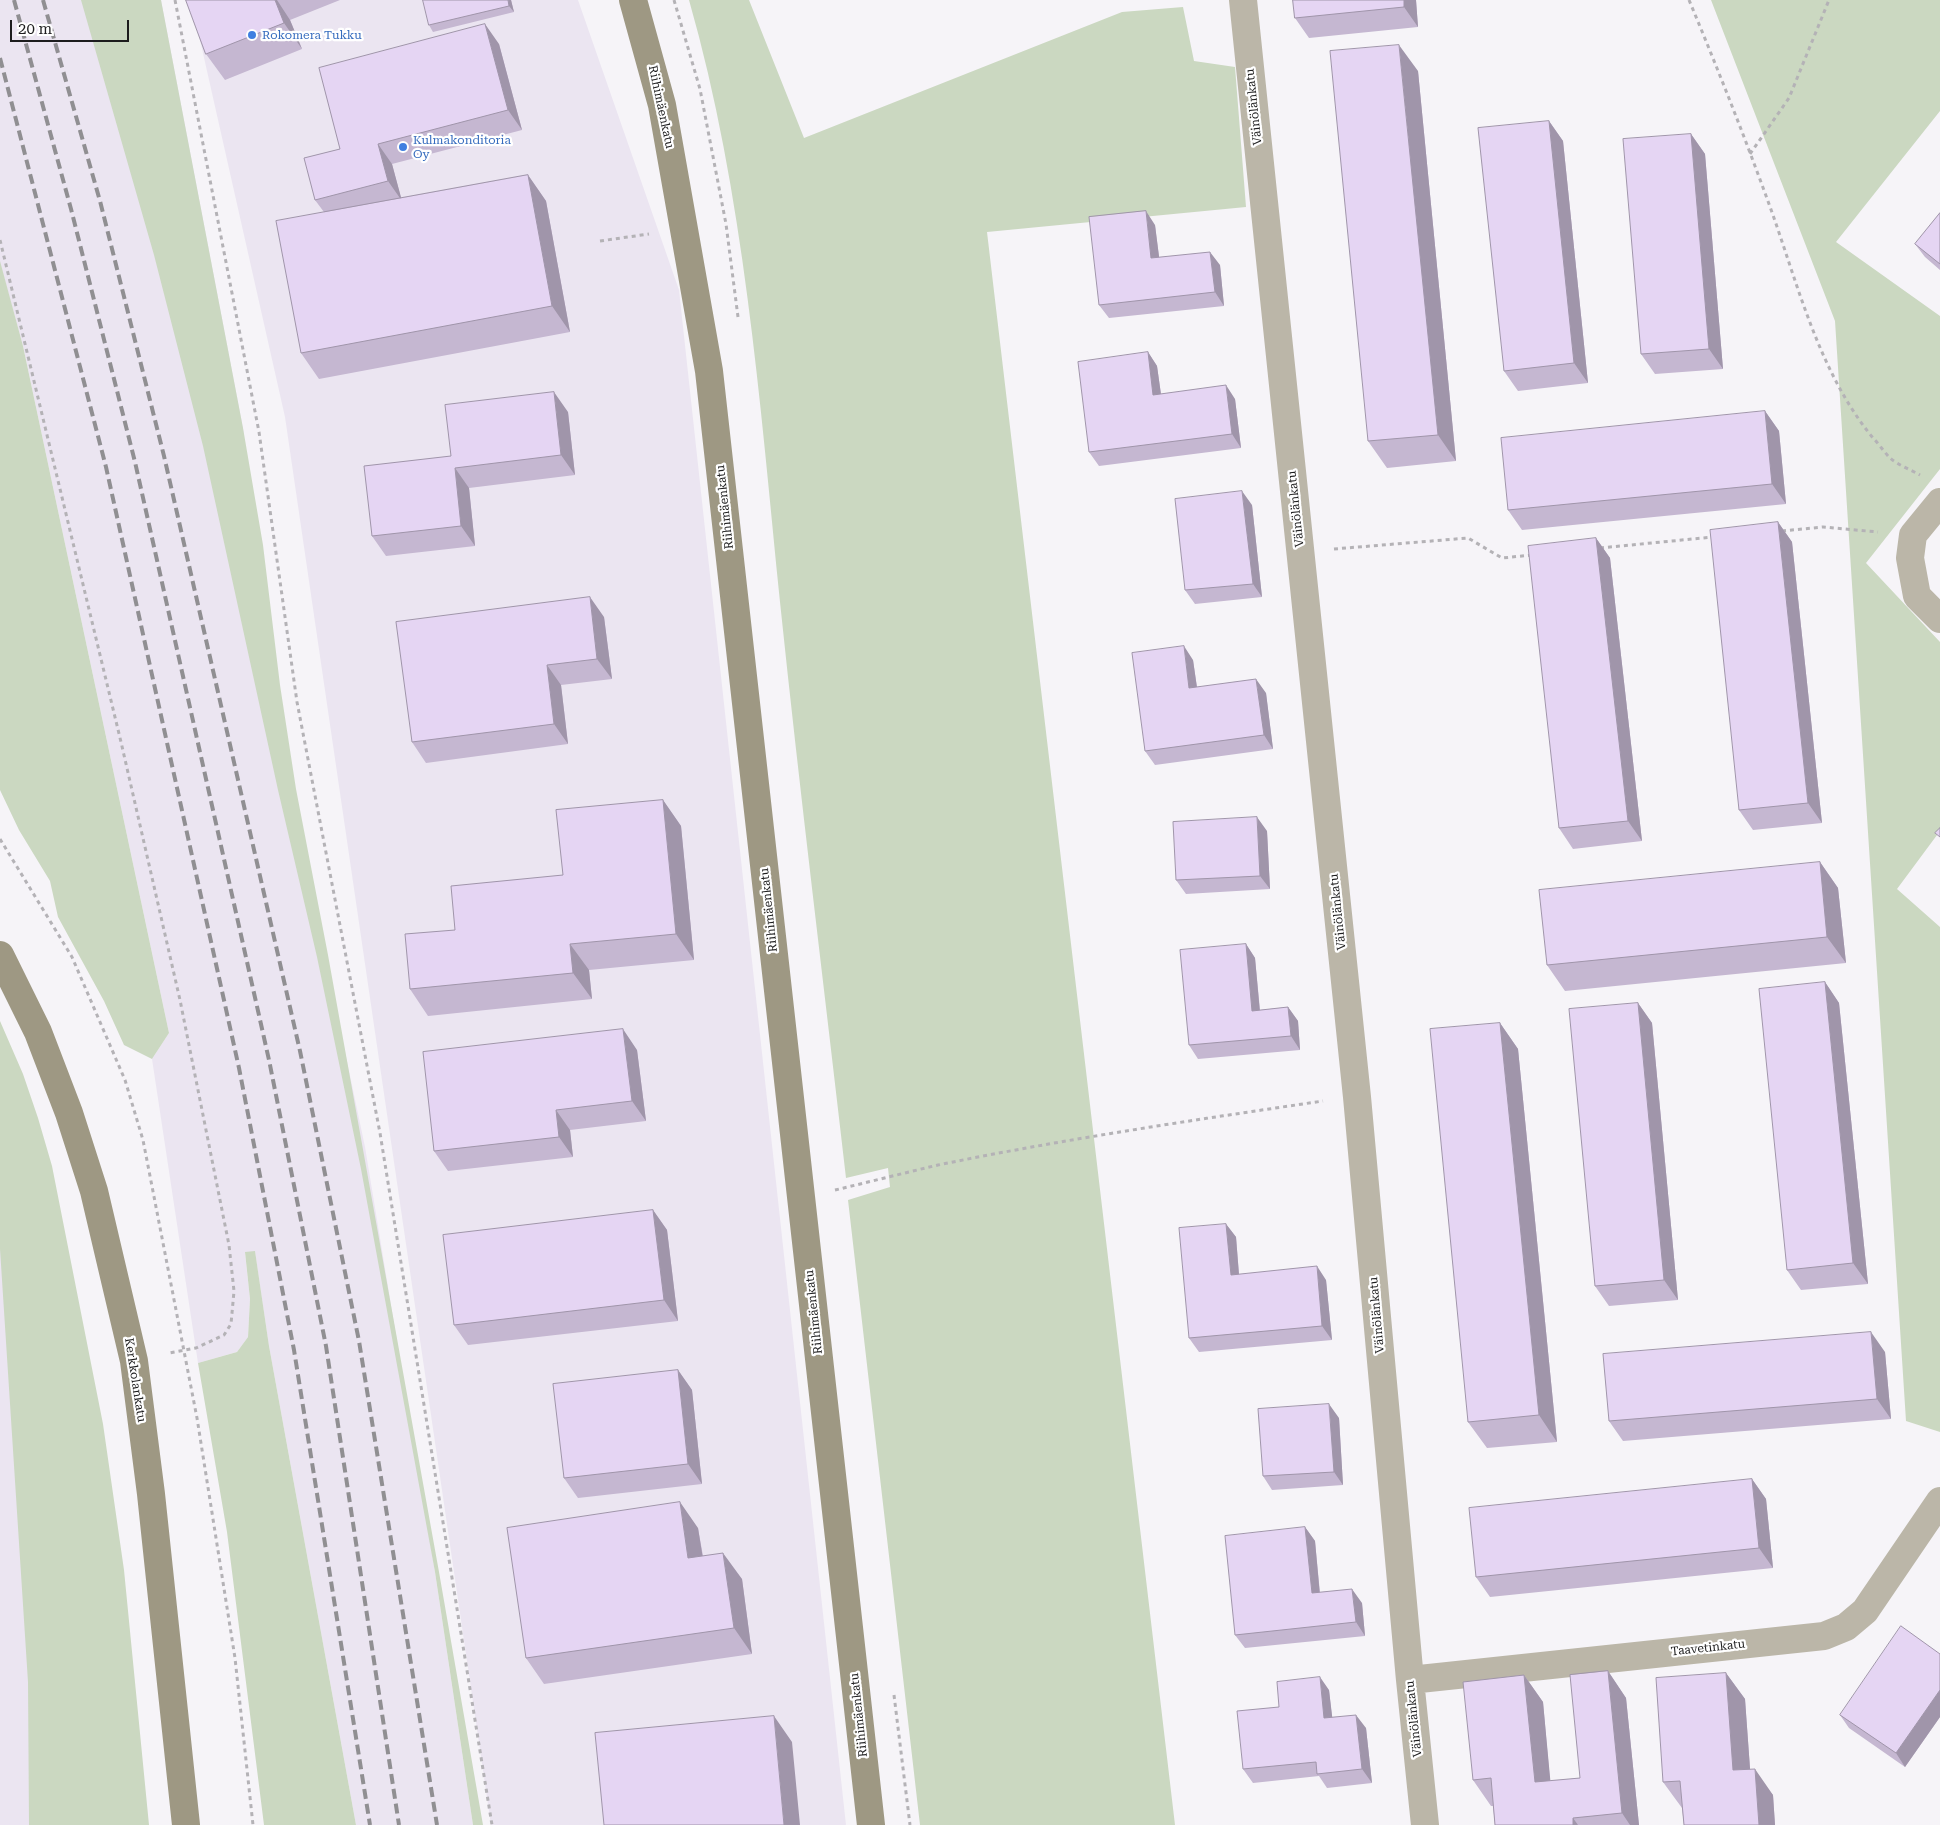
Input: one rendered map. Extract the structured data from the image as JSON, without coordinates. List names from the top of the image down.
{
  "streets": {
    "street": [
      "Riihimäenkatu",
      "Väinölänkatu",
      "Kerkkolankatu",
      "Taavetinkatu"
    ]
  },
  "crossings": [
    ["Väinölänkatu", "Taavetinkatu"]
  ],
  "places": ["Rokomera Tukku", "Kulmakonditoria Oy"],
  "scale_bar": "20 m"
}
